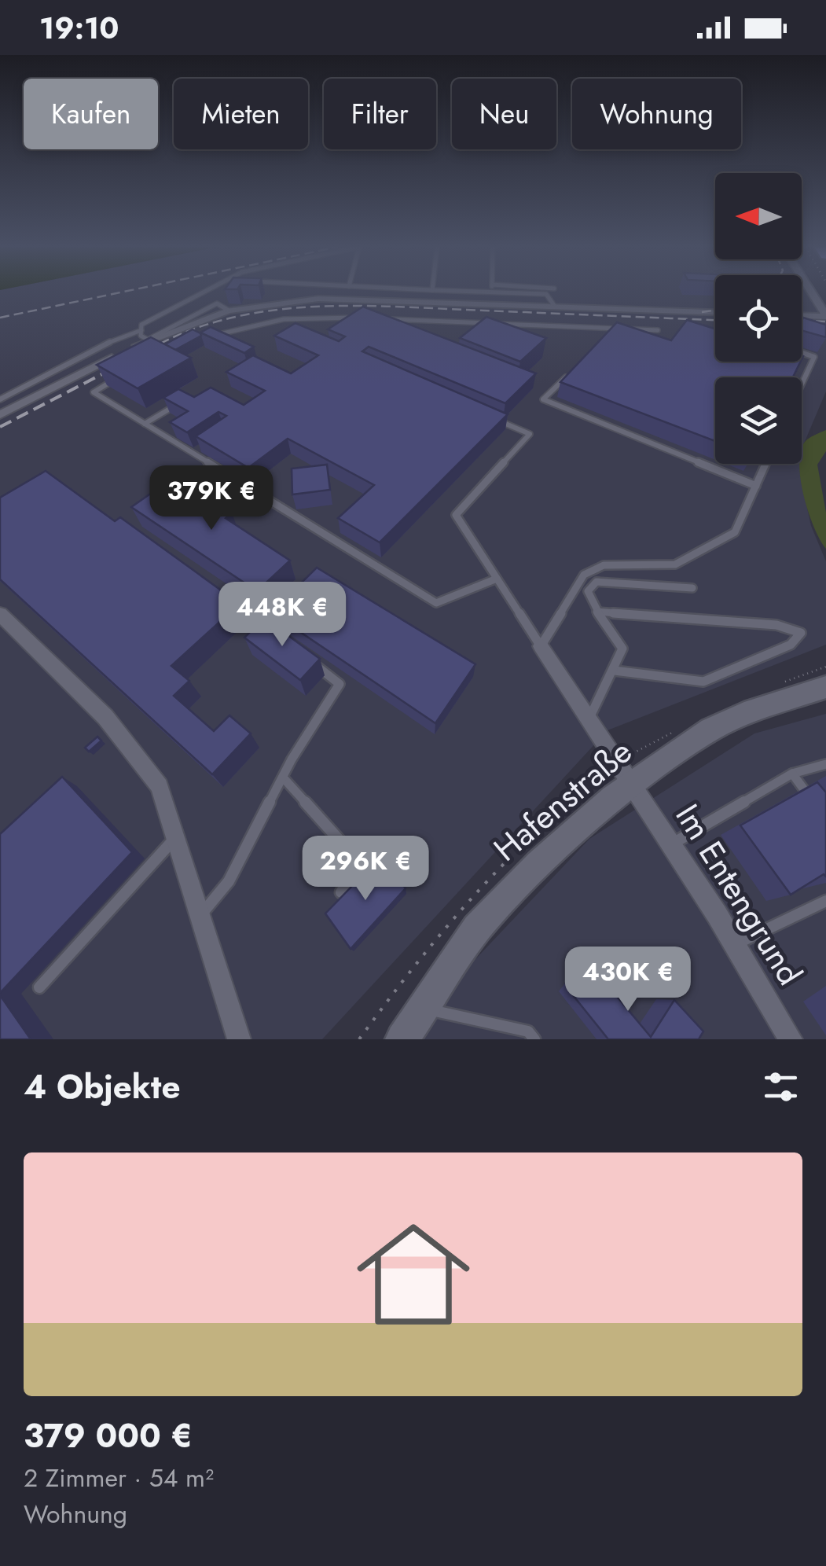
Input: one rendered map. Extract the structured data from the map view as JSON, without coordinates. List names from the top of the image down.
{
  "streets": {
    "street": ["Hafenstraße", "Im Entengrund"]
  },
  "crossings": [
    ["Hafenstraße", "Im Entengrund"]
  ],
  "north": "left",
  "page": {
    "status": "19:10",
    "chip": [
      "Kaufen",
      "Mieten",
      "Filter",
      "Neu",
      "Wohnung"
    ],
    "price": [
      "379K €",
      "448K €",
      "296K €",
      "430K €"
    ],
    "heading": "4 Objekte",
    "list": [
      {
        "name": "379 000 €",
        "note": "2 Zimmer · 54 m² · Wohnung"
      }
    ]
  }
}
